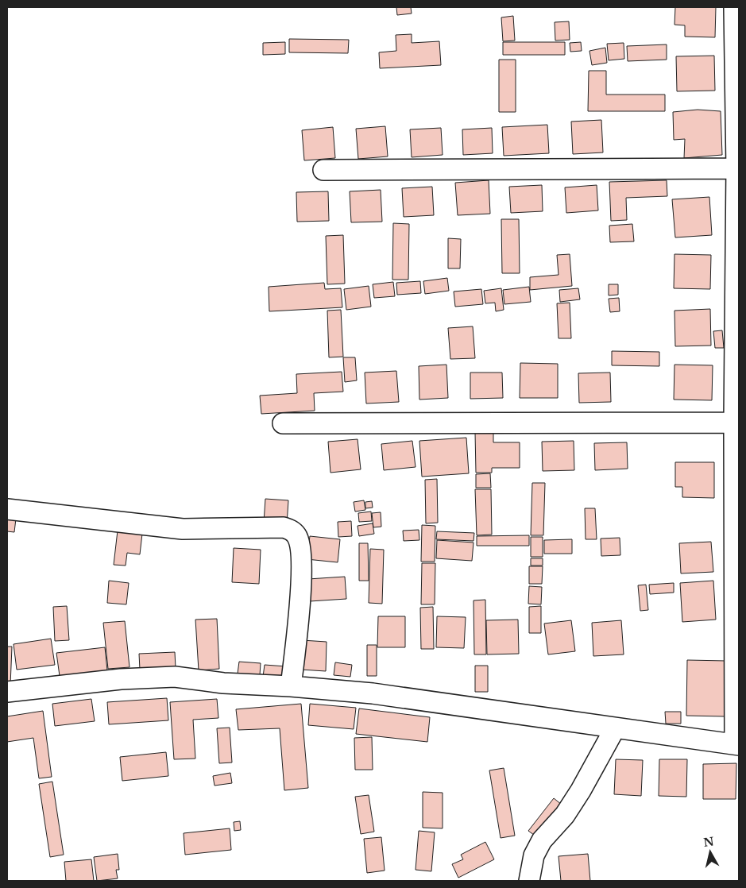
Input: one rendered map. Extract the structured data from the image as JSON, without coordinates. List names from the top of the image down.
{
  "north": "top"
}
